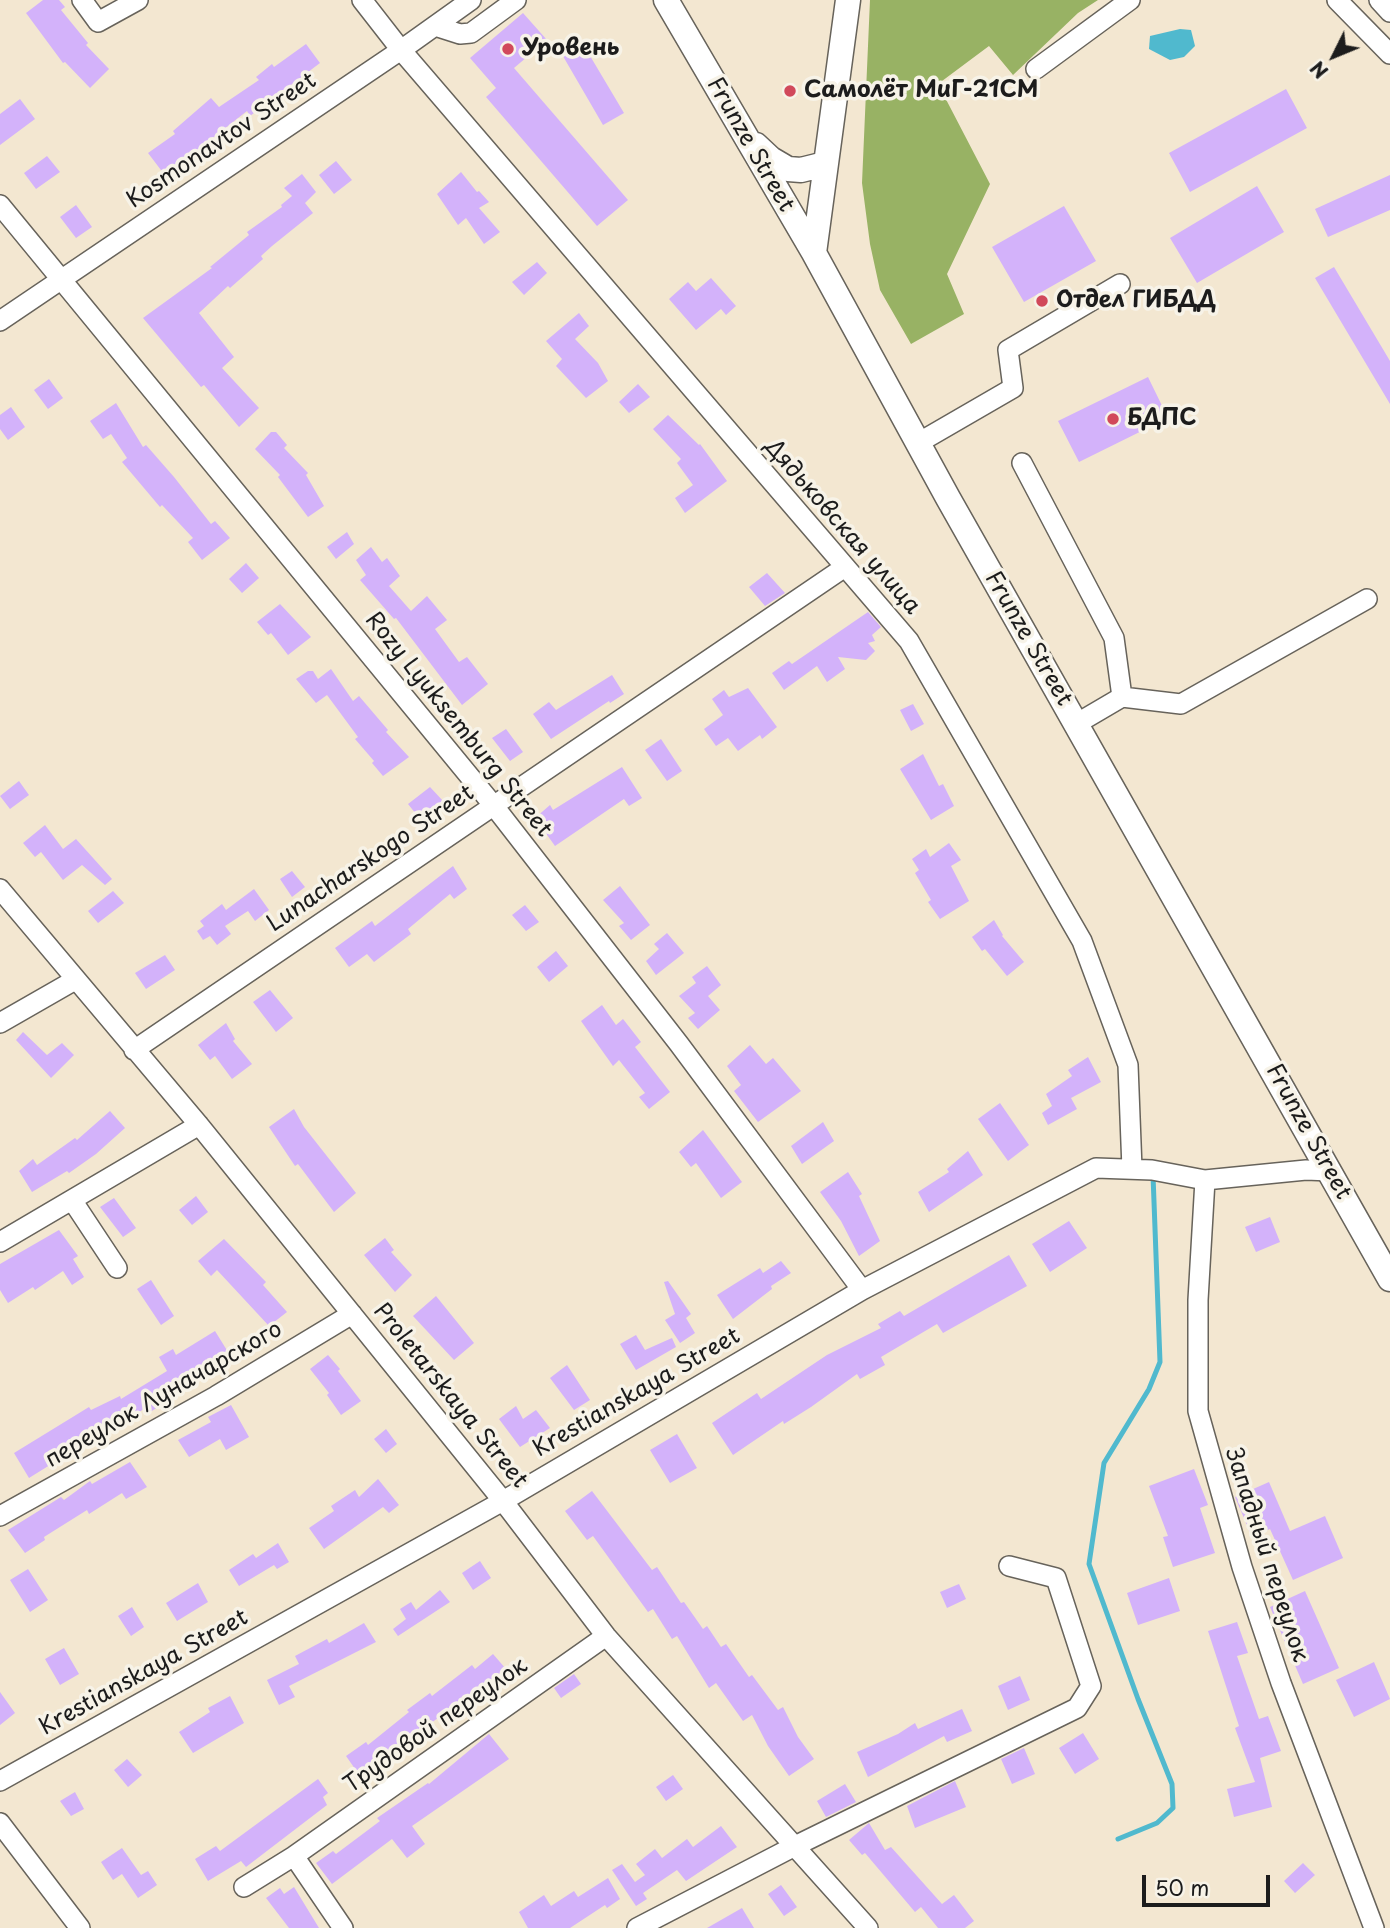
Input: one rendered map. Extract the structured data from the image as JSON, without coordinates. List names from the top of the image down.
{
  "streets": {
    "main road": ["Frunze Street"],
    "street": [
      "Kosmonavtov Street",
      "Дядьковская улица",
      "Rozy Lyuksemburg Street",
      "Lunacharskogo Street",
      "Krestianskaya Street",
      "переулок Луначарского",
      "Proletarskaya Street",
      "Западный переулок",
      "Трудовой переулок"
    ]
  },
  "crossings": [
    ["Kosmonavtov Street", "Дядьковская улица"],
    ["Kosmonavtov Street", "Rozy Lyuksemburg Street"],
    ["Frunze Street", "Krestianskaya Street"],
    ["Дядьковская улица", "Lunacharskogo Street"],
    ["Дядьковская улица", "Krestianskaya Street"],
    ["Rozy Lyuksemburg Street", "Lunacharskogo Street"],
    ["Rozy Lyuksemburg Street", "Krestianskaya Street"],
    ["Lunacharskogo Street", "Proletarskaya Street"],
    ["Krestianskaya Street", "Proletarskaya Street"],
    ["Krestianskaya Street", "Западный переулок"],
    ["переулок Луначарского", "Proletarskaya Street"],
    ["Proletarskaya Street", "Трудовой переулок"]
  ],
  "places": [
    "Уровень",
    "Самолёт МиГ-21СМ",
    "Отдел ГИБДД",
    "БДПС"
  ],
  "scale_bar": "50 m",
  "north": "bottom left"
}
